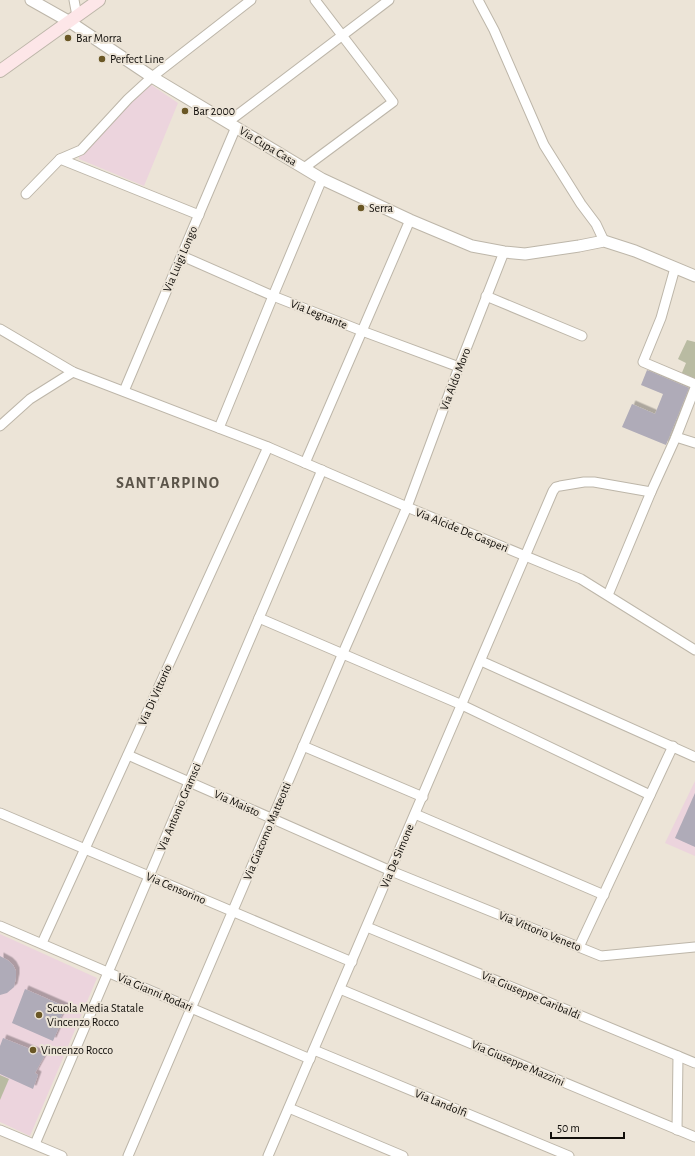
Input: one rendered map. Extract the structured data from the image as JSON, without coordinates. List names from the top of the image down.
{
  "streets": {
    "street": [
      "Via Cupa Casa",
      "Via Luigi Longo",
      "Via Legnante",
      "Via Aldo Moro",
      "Via Alcide De Gasperi",
      "Via Di Vittorio",
      "Via Maisto",
      "Via Antonio Gramsci",
      "Via Giacomo Matteotti",
      "Via De Simone",
      "Via Censorino",
      "Via Vittorio Veneto",
      "Via Gianni Rodari",
      "Via Giuseppe Garibaldi",
      "Via Giuseppe Mazzini",
      "Via Landolfi"
    ]
  },
  "crossings": [
    ["Via Cupa Casa", "Via Luigi Longo"],
    ["Via Cupa Casa", "Via Aldo Moro"],
    ["Via Luigi Longo", "Via Legnante"],
    ["Via Luigi Longo", "Via Alcide De Gasperi"],
    ["Via Legnante", "Via Aldo Moro"],
    ["Via Aldo Moro", "Via Alcide De Gasperi"],
    ["Via Aldo Moro", "Via Giacomo Matteotti"],
    ["Via Alcide De Gasperi", "Via Di Vittorio"],
    ["Via Alcide De Gasperi", "Via Antonio Gramsci"],
    ["Via Alcide De Gasperi", "Via Giacomo Matteotti"],
    ["Via Alcide De Gasperi", "Via De Simone"],
    ["Via Di Vittorio", "Via Maisto"],
    ["Via Di Vittorio", "Via Censorino"],
    ["Via Di Vittorio", "Via Gianni Rodari"],
    ["Via Maisto", "Via Antonio Gramsci"],
    ["Via Maisto", "Via Giacomo Matteotti"],
    ["Via Maisto", "Via De Simone"],
    ["Via Maisto", "Via Vittorio Veneto"],
    ["Via Antonio Gramsci", "Via Censorino"],
    ["Via Antonio Gramsci", "Via Gianni Rodari"],
    ["Via Giacomo Matteotti", "Via Censorino"],
    ["Via Giacomo Matteotti", "Via Gianni Rodari"],
    ["Via De Simone", "Via Censorino"],
    ["Via De Simone", "Via Vittorio Veneto"],
    ["Via De Simone", "Via Gianni Rodari"],
    ["Via De Simone", "Via Giuseppe Garibaldi"],
    ["Via De Simone", "Via Giuseppe Mazzini"],
    ["Via De Simone", "Via Landolfi"],
    ["Via Gianni Rodari", "Via Landolfi"]
  ],
  "districts": ["SANT'ARPINO"],
  "places": [
    "Bar Morra",
    "Perfect Line",
    "Bar 2000",
    "Serra",
    "Scuola Media Statale Vincenzo Rocco",
    "Vincenzo Rocco"
  ],
  "scale_bar": "50 m"
}
